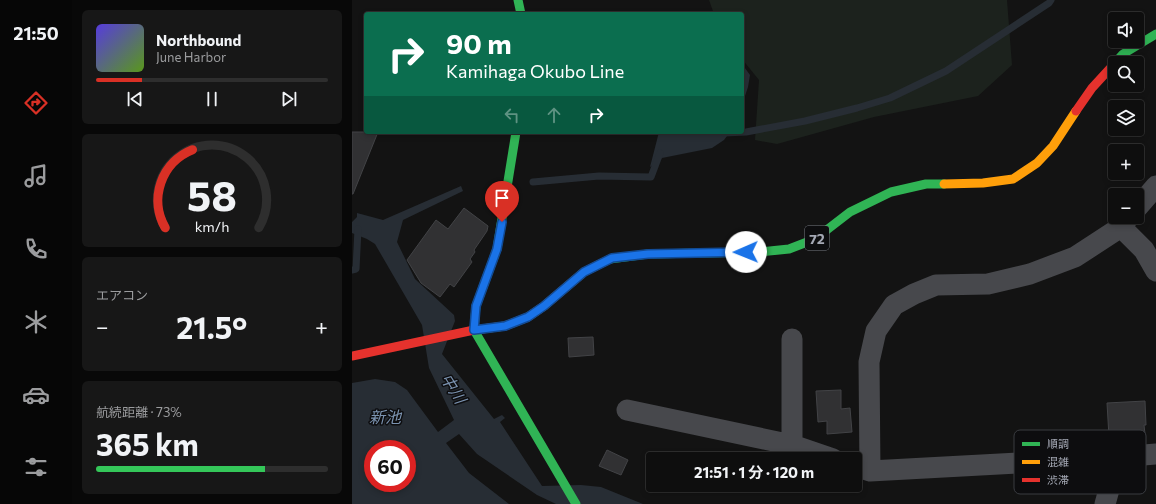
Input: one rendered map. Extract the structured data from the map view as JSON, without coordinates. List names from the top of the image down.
{
  "streets": {
    "main road": ["72"]
  },
  "water": ["中川", "新池"],
  "legend": ["順調", "混雑", "渋滞"],
  "page": {
    "tabs": "21:50",
    "map_buttons": ["+", "−"],
    "turn": ["90 m", "Kamihaga Okubo Line"],
    "song": ["Northbound", "June Harbor"],
    "tile": [
      "エアコン",
      ["航続距離 · 73%", "365 km"]
    ],
    "heat": ["−", "21.5°", "+"],
    "limit": "60",
    "trip": "21:51 · 1 分 · 120 m",
    "gauge": ["58", "km/h"]
  }
}
